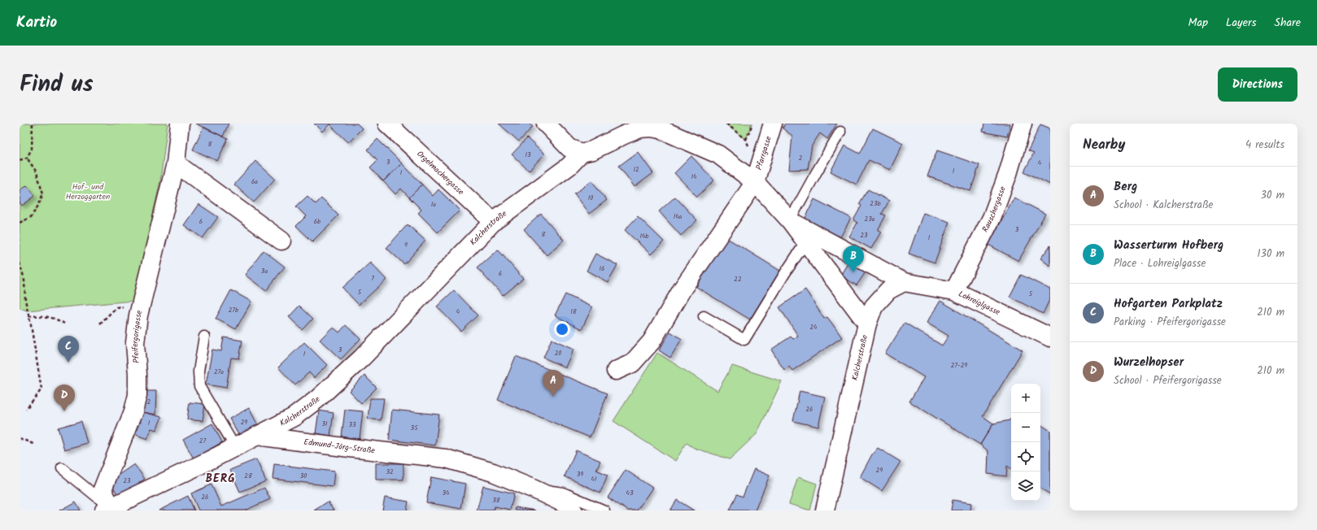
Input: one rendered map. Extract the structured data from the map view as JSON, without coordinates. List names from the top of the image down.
{
  "streets": {
    "street": [
      "Pfarrgasse",
      "Orgelmachergasse",
      "Rauschergasse",
      "Kalcherstraße",
      "Lohreiglgasse",
      "Pfeifergorigasse",
      "Edmund-Jörg-Straße"
    ]
  },
  "crossings": [
    ["Pfarrgasse", "Kalcherstraße"],
    ["Orgelmachergasse", "Kalcherstraße"],
    ["Rauschergasse", "Lohreiglgasse"],
    ["Kalcherstraße", "Lohreiglgasse"],
    ["Kalcherstraße", "Edmund-Jörg-Straße"]
  ],
  "districts": ["BERG"],
  "parks": ["Hof- und Herzoggarten"],
  "house_numbers": [
    "8",
    "13",
    "2",
    "3",
    "4",
    "12",
    "1",
    "1",
    "14",
    "6a",
    "10",
    "23b",
    "1a",
    "14a",
    "23a",
    "6",
    "6b",
    "3",
    "8",
    "23",
    "14b",
    "1",
    "9",
    "16",
    "3a",
    "6",
    "7",
    "22",
    "5",
    "5",
    "27b",
    "4",
    "18",
    "24",
    "3",
    "20",
    "1",
    "27-29",
    "27a",
    "2",
    "26",
    "29",
    "1",
    "31",
    "33",
    "35",
    "27",
    "29",
    "32",
    "39",
    "28",
    "30",
    "41",
    "23",
    "34",
    "43",
    "26",
    "38"
  ],
  "page": {
    "header": "Kartio",
    "nav": ["Map", "Layers", "Share"],
    "title": "Find us",
    "buttons": "Directions",
    "heading": ["Nearby", "4 results"],
    "list": [
      {
        "mark": "A",
        "name": "Berg",
        "note": "School · Kalcherstraße",
        "value": "30 m"
      },
      {
        "mark": "B",
        "name": "Wasserturm Hofberg",
        "note": "Place · Lohreiglgasse",
        "value": "130 m"
      },
      {
        "mark": "C",
        "name": "Hofgarten Parkplatz",
        "note": "Parking · Pfeifergorigasse",
        "value": "210 m"
      },
      {
        "mark": "D",
        "name": "Wurzelhopser",
        "note": "School · Pfeifergorigasse",
        "value": "210 m"
      }
    ],
    "pins": [
      "B",
      "C",
      "A",
      "D"
    ],
    "map_buttons": ["+", "−"]
  }
}
